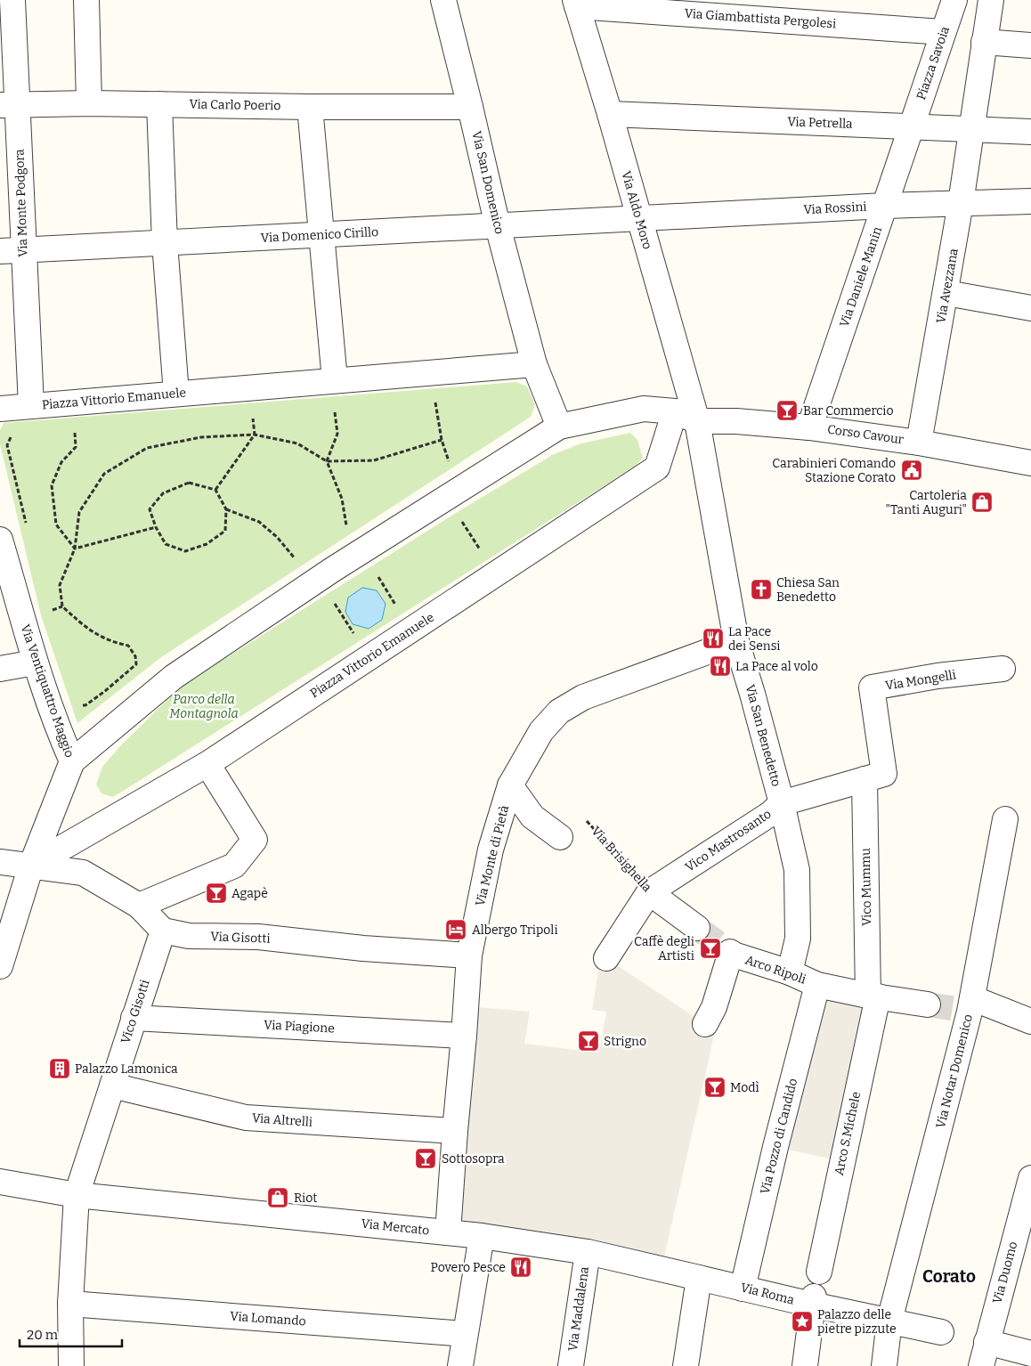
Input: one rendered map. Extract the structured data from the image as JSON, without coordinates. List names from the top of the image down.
{
  "streets": {
    "street": [
      "Via Giambattista Pergolesi",
      "Piazza Savoia",
      "Via Carlo Poerio",
      "Via Petrella",
      "Via San Domenico",
      "Via Monte Podgora",
      "Via Rossini",
      "Via Aldo Moro",
      "Via Domenico Cirillo",
      "Via Daniele Manin",
      "Via Avezzana",
      "Piazza Vittorio Emanuele",
      "Corso Cavour",
      "Via Mongelli",
      "Via Ventiquattro Maggio",
      "Via San Benedetto",
      "Vico Mastrosanto",
      "Via Monte di Pietà",
      "Via Brisighella",
      "Vico Mummu",
      "Via Gisotti",
      "Arco Ripoli",
      "Vico Gisotti",
      "Via Piagione",
      "Via Notar Domenico",
      "Via Altrelli",
      "Arco S.Michele",
      "Via Pozzo di Candido",
      "Via Mercato",
      "Via Duomo",
      "Via Roma",
      "Via Maddalena",
      "Via Lomando"
    ]
  },
  "crossings": [
    ["Via Giambattista Pergolesi", "Piazza Savoia"],
    ["Via Giambattista Pergolesi", "Via Aldo Moro"],
    ["Piazza Savoia", "Via Petrella"],
    ["Piazza Savoia", "Via Daniele Manin"],
    ["Via Carlo Poerio", "Via San Domenico"],
    ["Via Carlo Poerio", "Via Monte Podgora"],
    ["Via Petrella", "Via Aldo Moro"],
    ["Via Petrella", "Via Daniele Manin"],
    ["Via Petrella", "Via Avezzana"],
    ["Via San Domenico", "Via Domenico Cirillo"],
    ["Via San Domenico", "Piazza Vittorio Emanuele"],
    ["Via Monte Podgora", "Via Domenico Cirillo"],
    ["Via Monte Podgora", "Piazza Vittorio Emanuele"],
    ["Via Rossini", "Via Aldo Moro"],
    ["Via Rossini", "Via Domenico Cirillo"],
    ["Via Rossini", "Via Daniele Manin"],
    ["Via Rossini", "Via Avezzana"],
    ["Via Aldo Moro", "Via Domenico Cirillo"],
    ["Via Aldo Moro", "Corso Cavour"],
    ["Via Aldo Moro", "Via San Benedetto"],
    ["Via Daniele Manin", "Corso Cavour"],
    ["Via Avezzana", "Corso Cavour"],
    ["Piazza Vittorio Emanuele", "Via Ventiquattro Maggio"],
    ["Corso Cavour", "Via San Benedetto"],
    ["Via Mongelli", "Vico Mastrosanto"],
    ["Via Mongelli", "Vico Mummu"],
    ["Via San Benedetto", "Vico Mastrosanto"],
    ["Via San Benedetto", "Via Monte di Pietà"],
    ["Via San Benedetto", "Arco Ripoli"],
    ["Vico Mastrosanto", "Via Brisighella"],
    ["Vico Mastrosanto", "Vico Mummu"],
    ["Via Monte di Pietà", "Via Gisotti"],
    ["Via Monte di Pietà", "Via Piagione"],
    ["Via Monte di Pietà", "Via Altrelli"],
    ["Via Monte di Pietà", "Via Mercato"],
    ["Vico Mummu", "Arco Ripoli"],
    ["Vico Mummu", "Arco S.Michele"],
    ["Via Gisotti", "Vico Gisotti"],
    ["Arco Ripoli", "Arco S.Michele"],
    ["Arco Ripoli", "Via Pozzo di Candido"],
    ["Vico Gisotti", "Via Piagione"],
    ["Vico Gisotti", "Via Altrelli"],
    ["Vico Gisotti", "Via Mercato"],
    ["Vico Gisotti", "Via Lomando"],
    ["Via Notar Domenico", "Via Roma"],
    ["Via Pozzo di Candido", "Via Roma"],
    ["Via Mercato", "Via Roma"],
    ["Via Mercato", "Via Maddalena"]
  ],
  "districts": ["Corato"],
  "parks": ["Parco della Montagnola"],
  "places": {
    "bar": [
      "Bar Commercio",
      "Agapè",
      "Caffè degli Artisti",
      "Strigno",
      "Modì",
      "Sottosopra"
    ],
    "public building": ["Carabinieri Comando Stazione Corato"],
    "shop": ["Cartoleria \"Tanti Auguri\"", "Riot"],
    "church": ["Chiesa San Benedetto"],
    "restaurant": ["La Pace dei Sensi", "La Pace al volo", "Povero Pesce"],
    "hotel": ["Albergo Tripoli"],
    "building": ["Palazzo Lamonica"],
    "place": ["Palazzo delle pietre pizzute"]
  },
  "scale_bar": "20 m"
}
